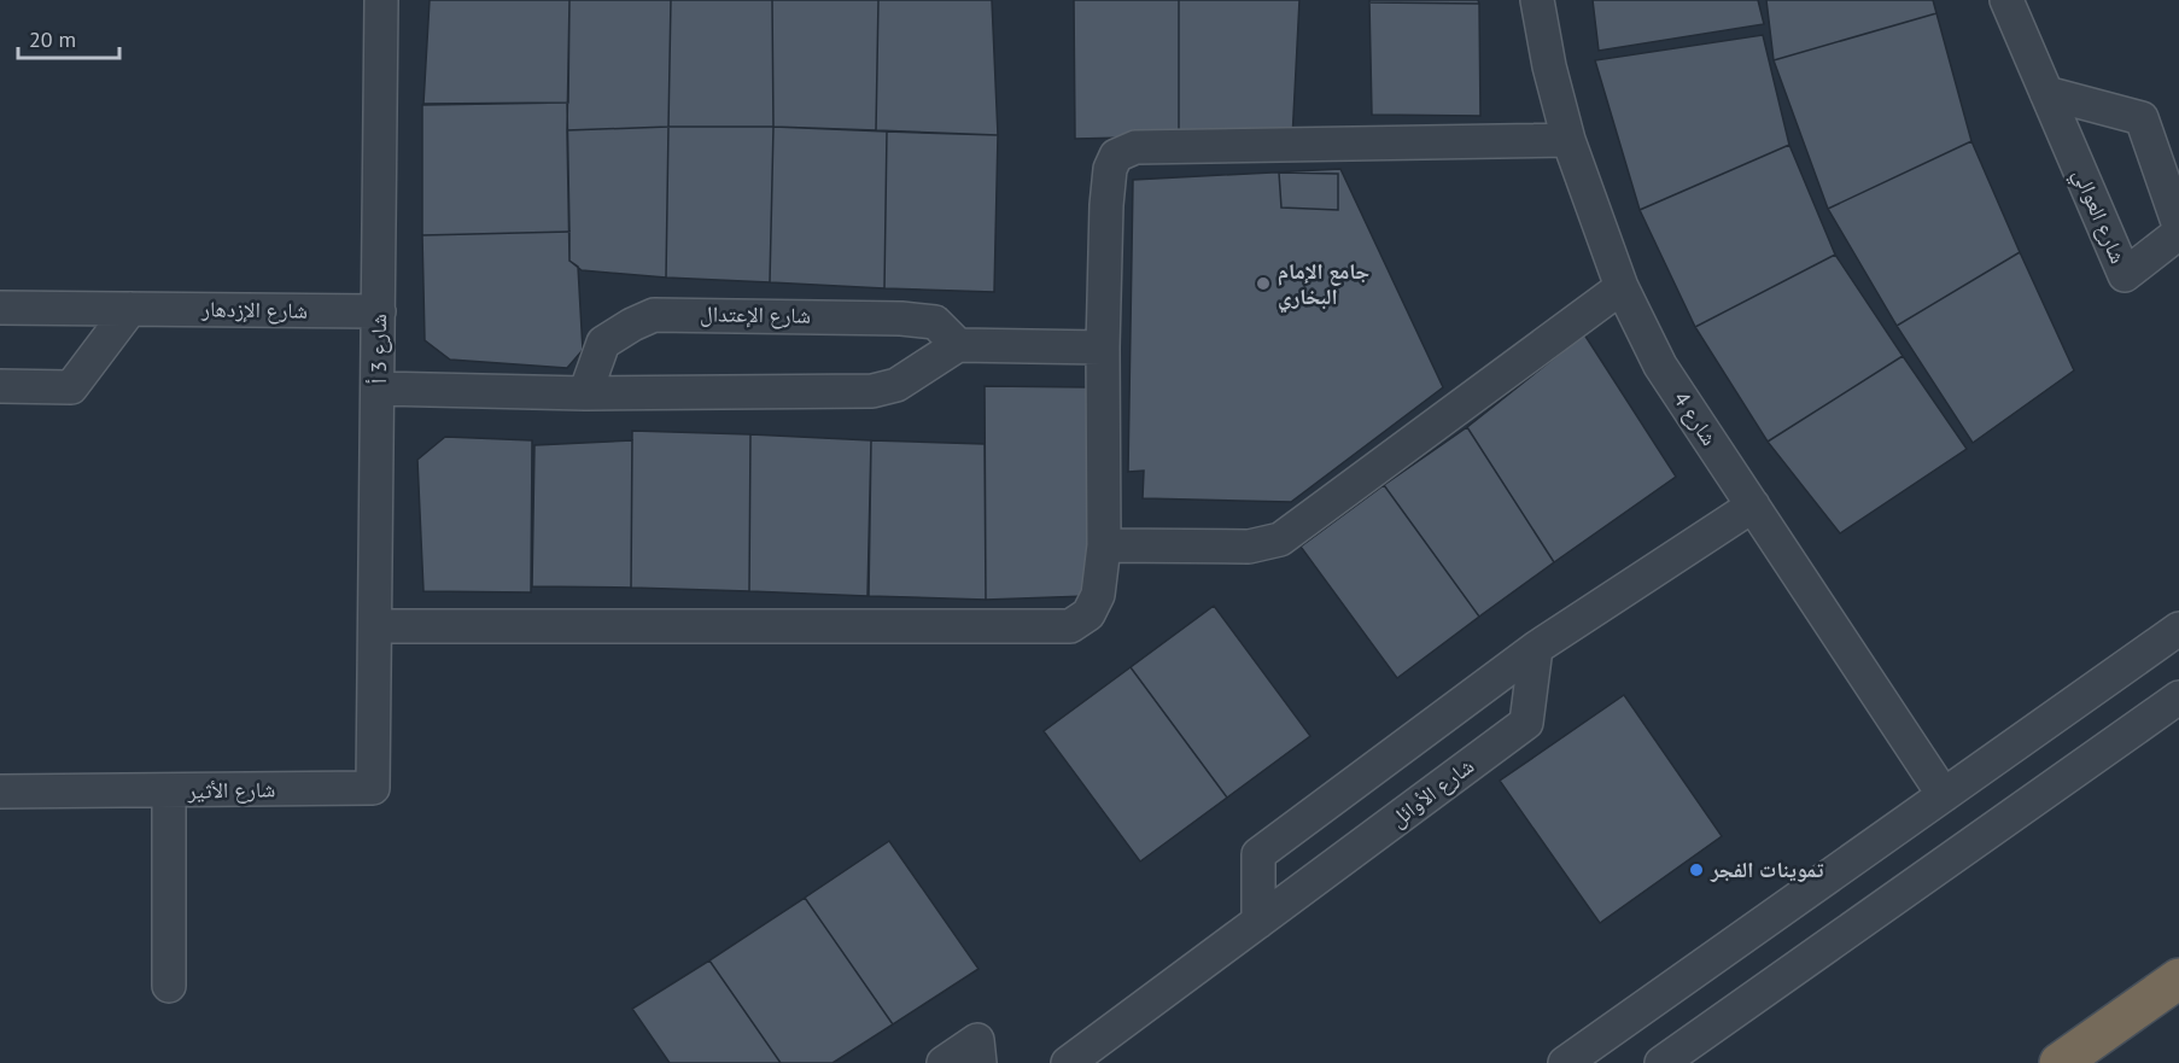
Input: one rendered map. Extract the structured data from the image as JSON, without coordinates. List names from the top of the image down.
{
  "streets": {
    "street": [
      "شارع العوالي",
      "شارع الإزدهار",
      "شارع الإعتدال",
      "شارع 3 أ",
      "شارع 4",
      "شارع الأثير",
      "شارع الأوائل"
    ]
  },
  "crossings": [
    ["شارع الإزدهار", "شارع 3 أ"],
    ["شارع 3 أ", "شارع الأثير"]
  ],
  "places": ["جامع الإمام البخاري", "تموينات الفجر"],
  "scale_bar": "20 m"
}
